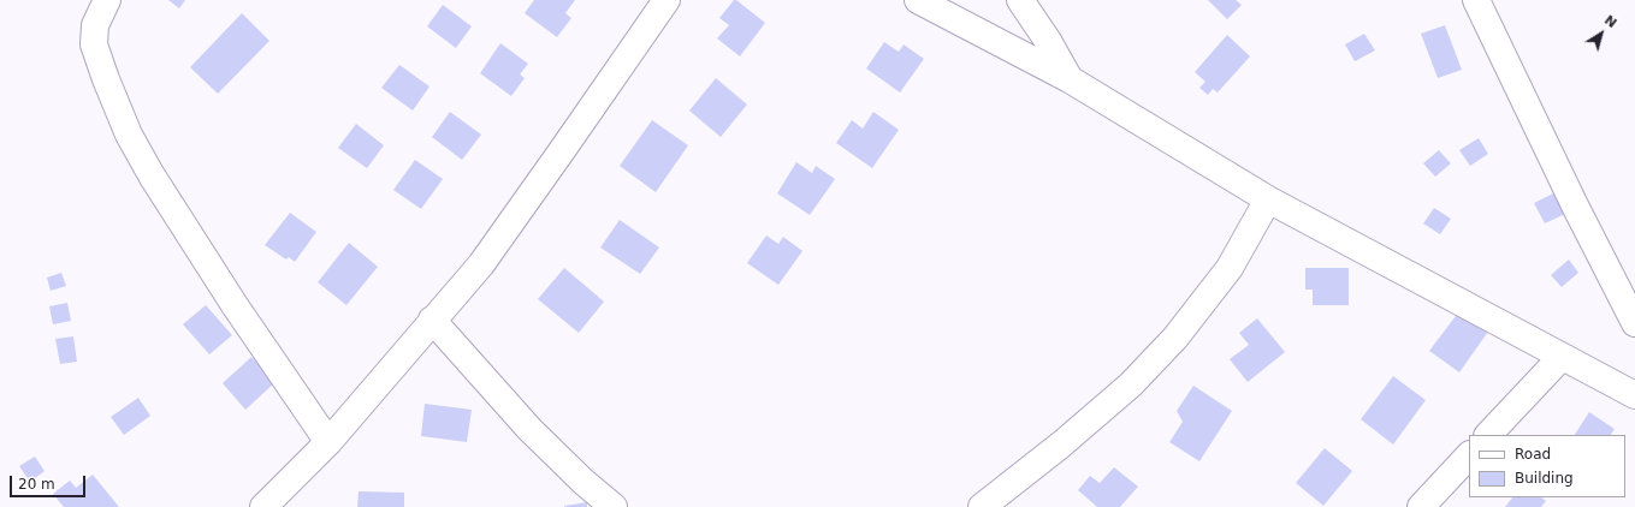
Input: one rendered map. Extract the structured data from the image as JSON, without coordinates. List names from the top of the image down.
{
  "legend": ["Road", "Building"],
  "scale_bar": "20 m",
  "north": "top right"
}
